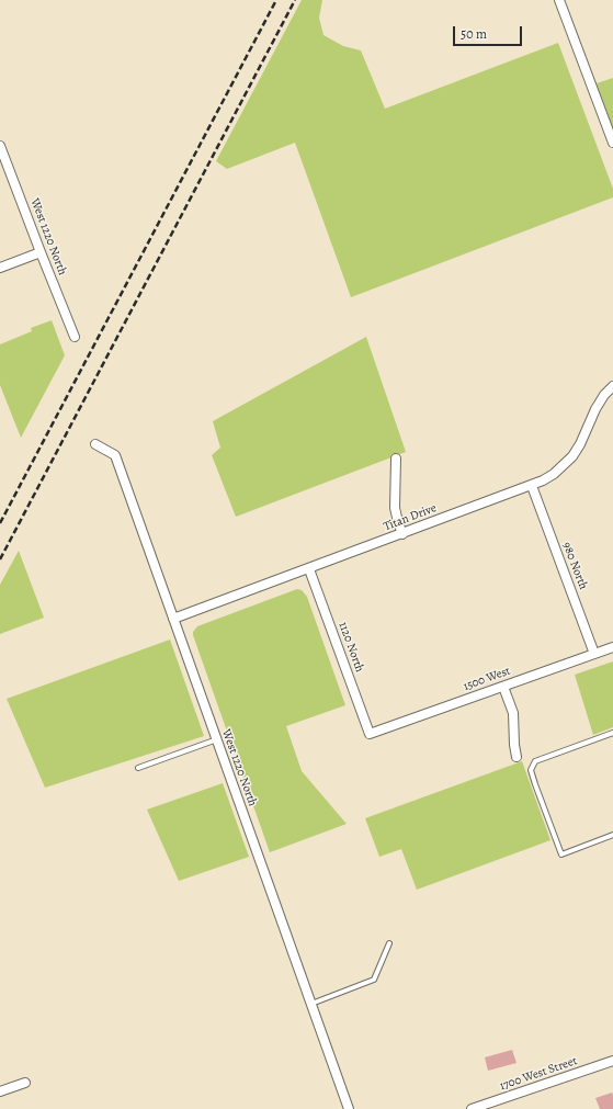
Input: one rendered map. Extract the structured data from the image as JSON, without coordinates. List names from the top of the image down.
{
  "streets": {
    "street": [
      "West 1220 North",
      "Titan Drive",
      "980 North",
      "1120 North",
      "1500 West",
      "1700 West Street"
    ]
  },
  "crossings": [
    ["West 1220 North", "Titan Drive"],
    ["Titan Drive", "980 North"],
    ["Titan Drive", "1120 North"],
    ["980 North", "1500 West"],
    ["1120 North", "1500 West"]
  ],
  "scale_bar": "50 m"
}
